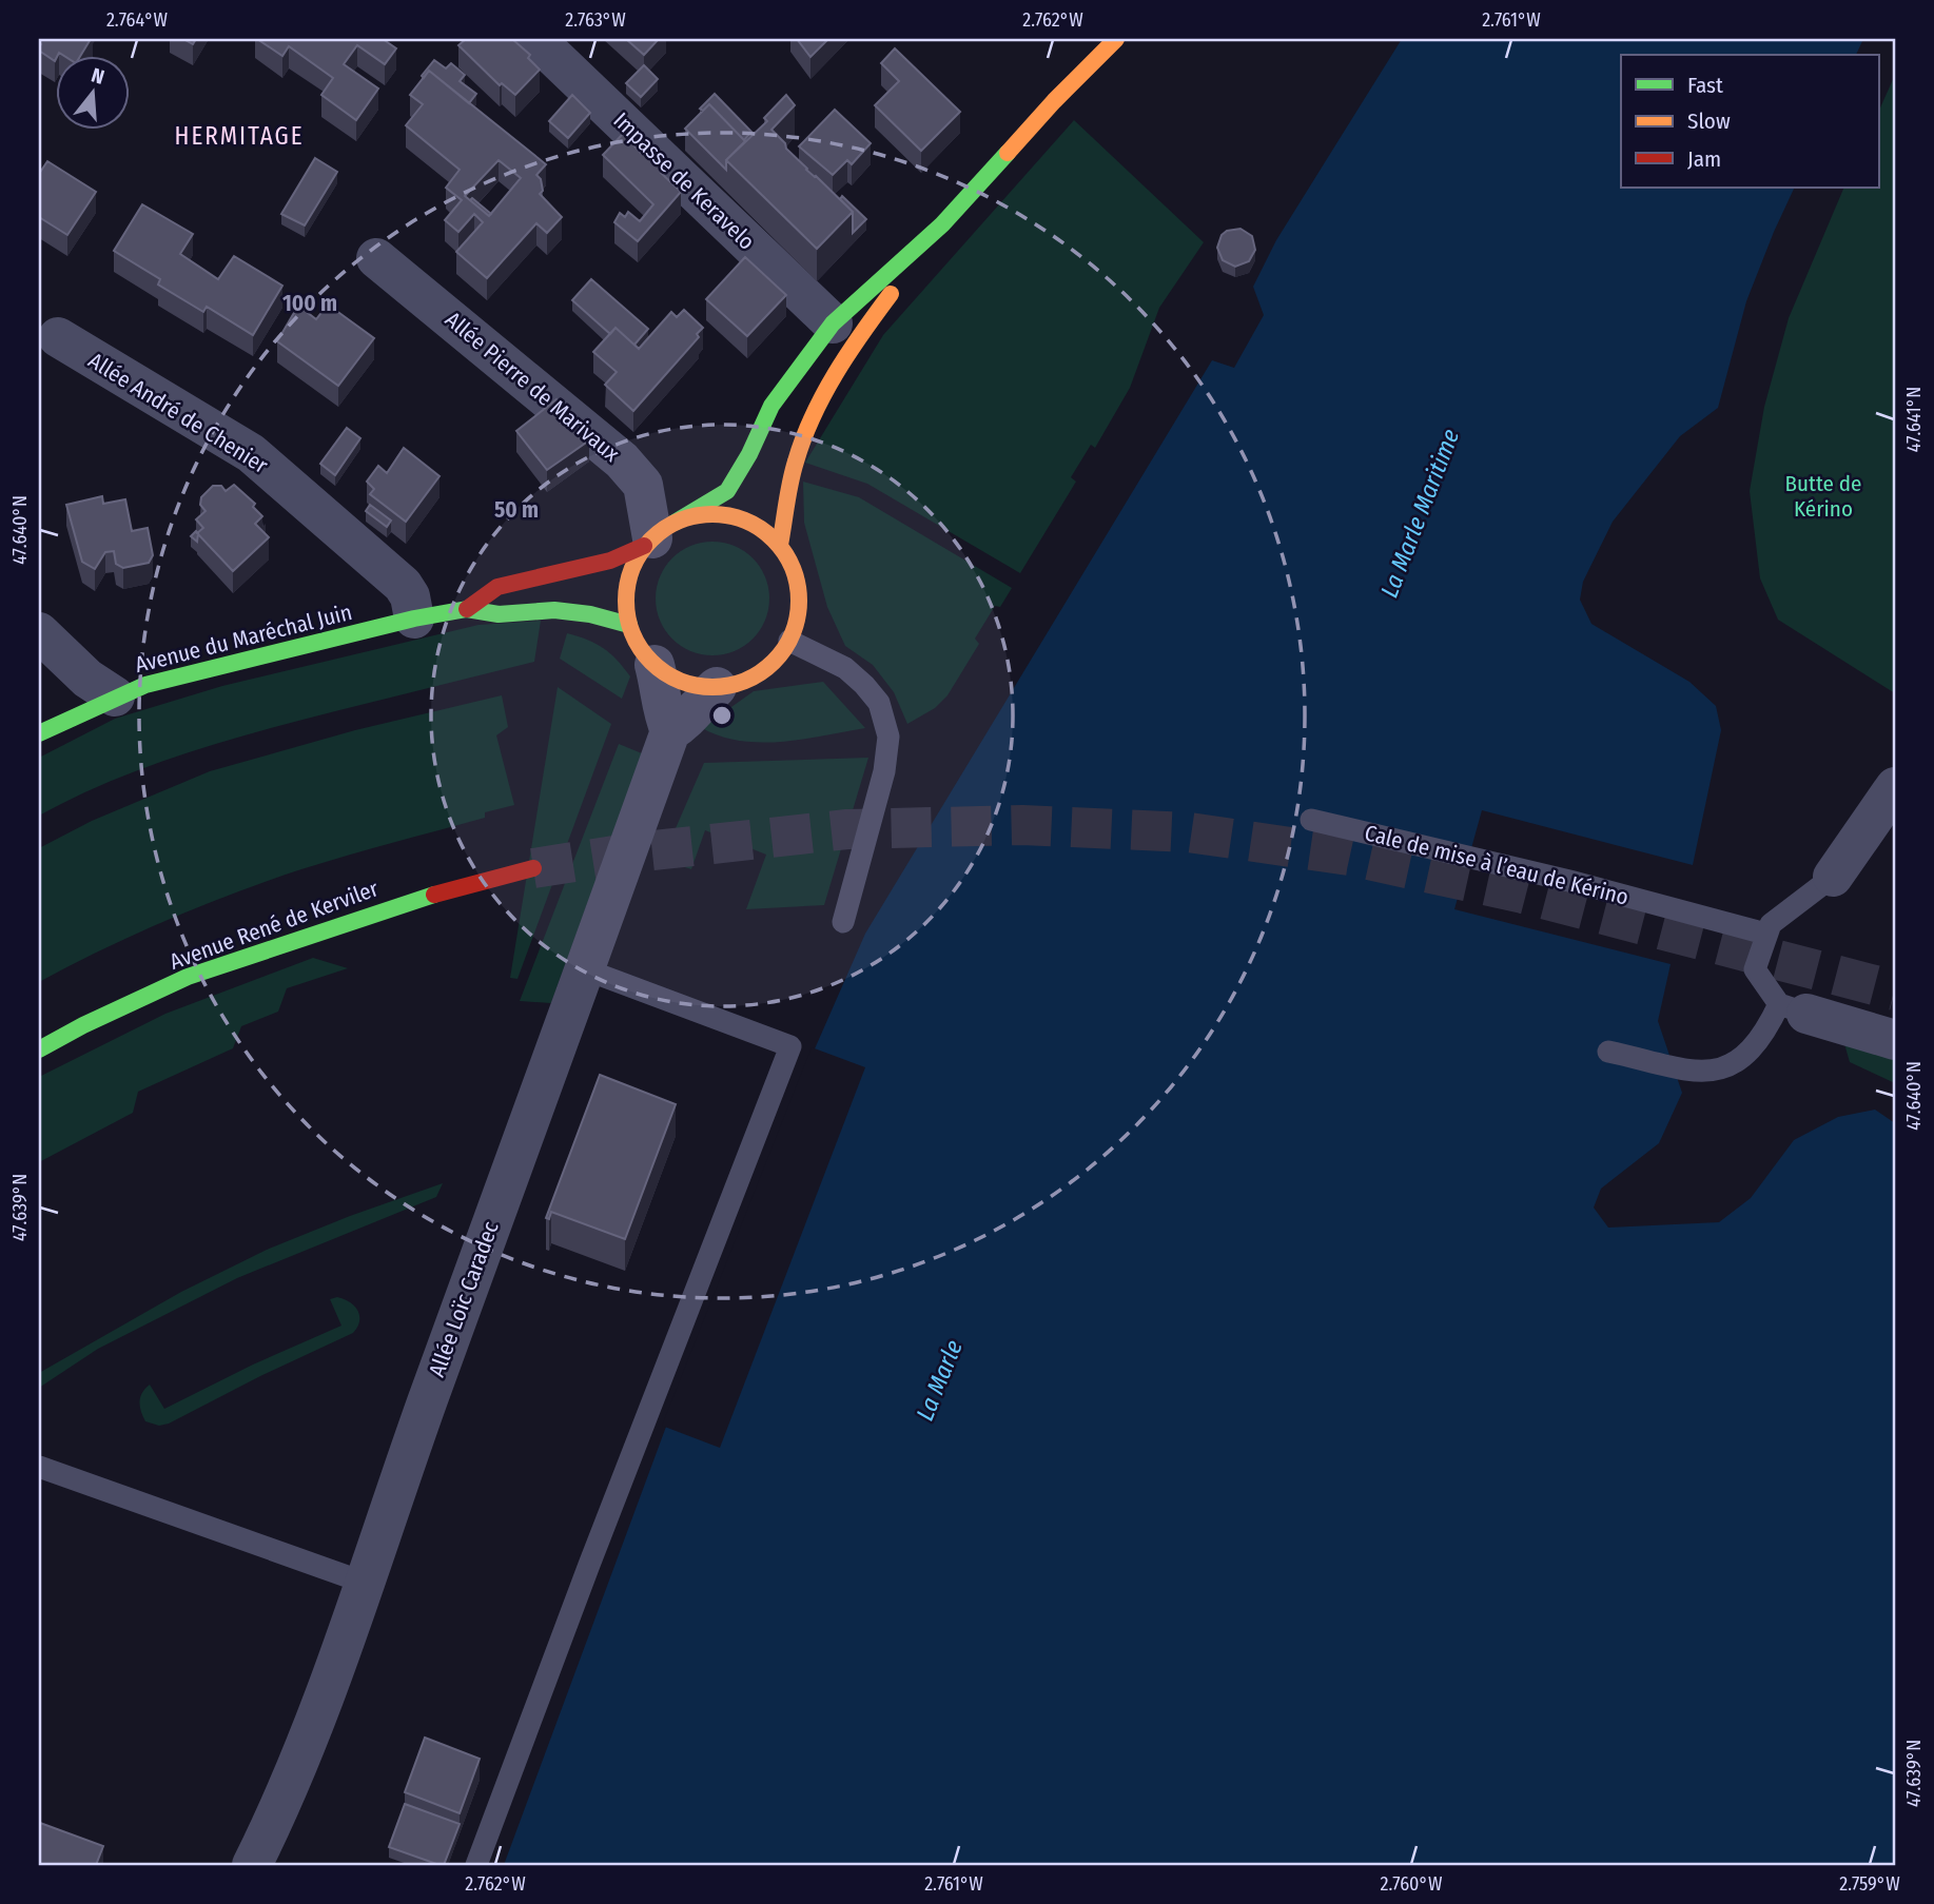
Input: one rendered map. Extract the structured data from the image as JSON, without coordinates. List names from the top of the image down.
{
  "streets": {
    "main road": ["Avenue du Maréchal Juin", "Avenue René de Kerviler"],
    "street": [
      "Impasse de Keravelo",
      "Allée Pierre de Marivaux",
      "Allée André de Chenier",
      "Allée Loïc Caradec"
    ],
    "lane": ["Cale de mise à l’eau de Kérino"]
  },
  "crossings": [
    ["Impasse de Keravelo", "Avenue du Maréchal Juin"],
    ["Allée Pierre de Marivaux", "Avenue du Maréchal Juin"],
    ["Allée Pierre de Marivaux", "Allée Loïc Caradec"],
    ["Allée André de Chenier", "Avenue du Maréchal Juin"],
    ["Avenue du Maréchal Juin", "Allée Loïc Caradec"]
  ],
  "districts": ["HERMITAGE"],
  "water": ["La Marle Maritime", "La Marle"],
  "parks": ["Butte de Kérino"],
  "legend": ["Fast", "Slow", "Jam"],
  "north": "top",
  "coordinates": [
    "2.764°W",
    "2.763°W",
    "2.762°W",
    "2.761°W",
    "47.641°N",
    "47.640°N",
    "47.639°N",
    "2.760°W",
    "2.759°W"
  ],
  "rings": ["100 m", "50 m"]
}
